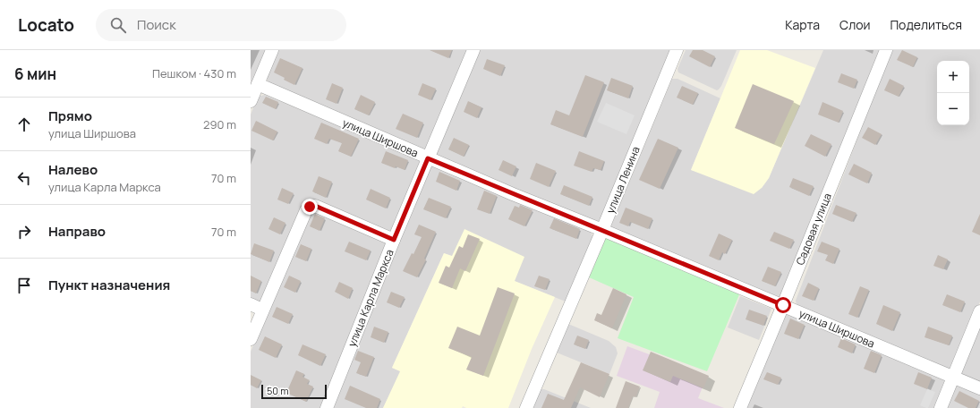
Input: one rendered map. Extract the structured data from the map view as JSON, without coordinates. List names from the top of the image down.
{
  "streets": {
    "street": [
      "улица Ширшова",
      "улица Ленина",
      "Садовая улица",
      "улица Карла Маркса"
    ]
  },
  "crossings": [
    ["улица Ширшова", "улица Ленина"],
    ["улица Ширшова", "Садовая улица"],
    ["улица Ширшова", "улица Карла Маркса"]
  ],
  "scale_bar": "50 m",
  "page": {
    "header": "Locato",
    "search": "Поиск",
    "nav": ["Карта", "Слои", "Поделиться"],
    "heading": ["6 мин", "Пешком · 430 m"],
    "map_buttons": ["+", "−"],
    "list": [
      ["Прямо", "улица Ширшова", "290 m"],
      ["Налево", "улица Карла Маркса", "70 m"],
      ["Направо", "70 m"],
      "Пункт назначения"
    ],
    "scale": "50 m"
  }
}
